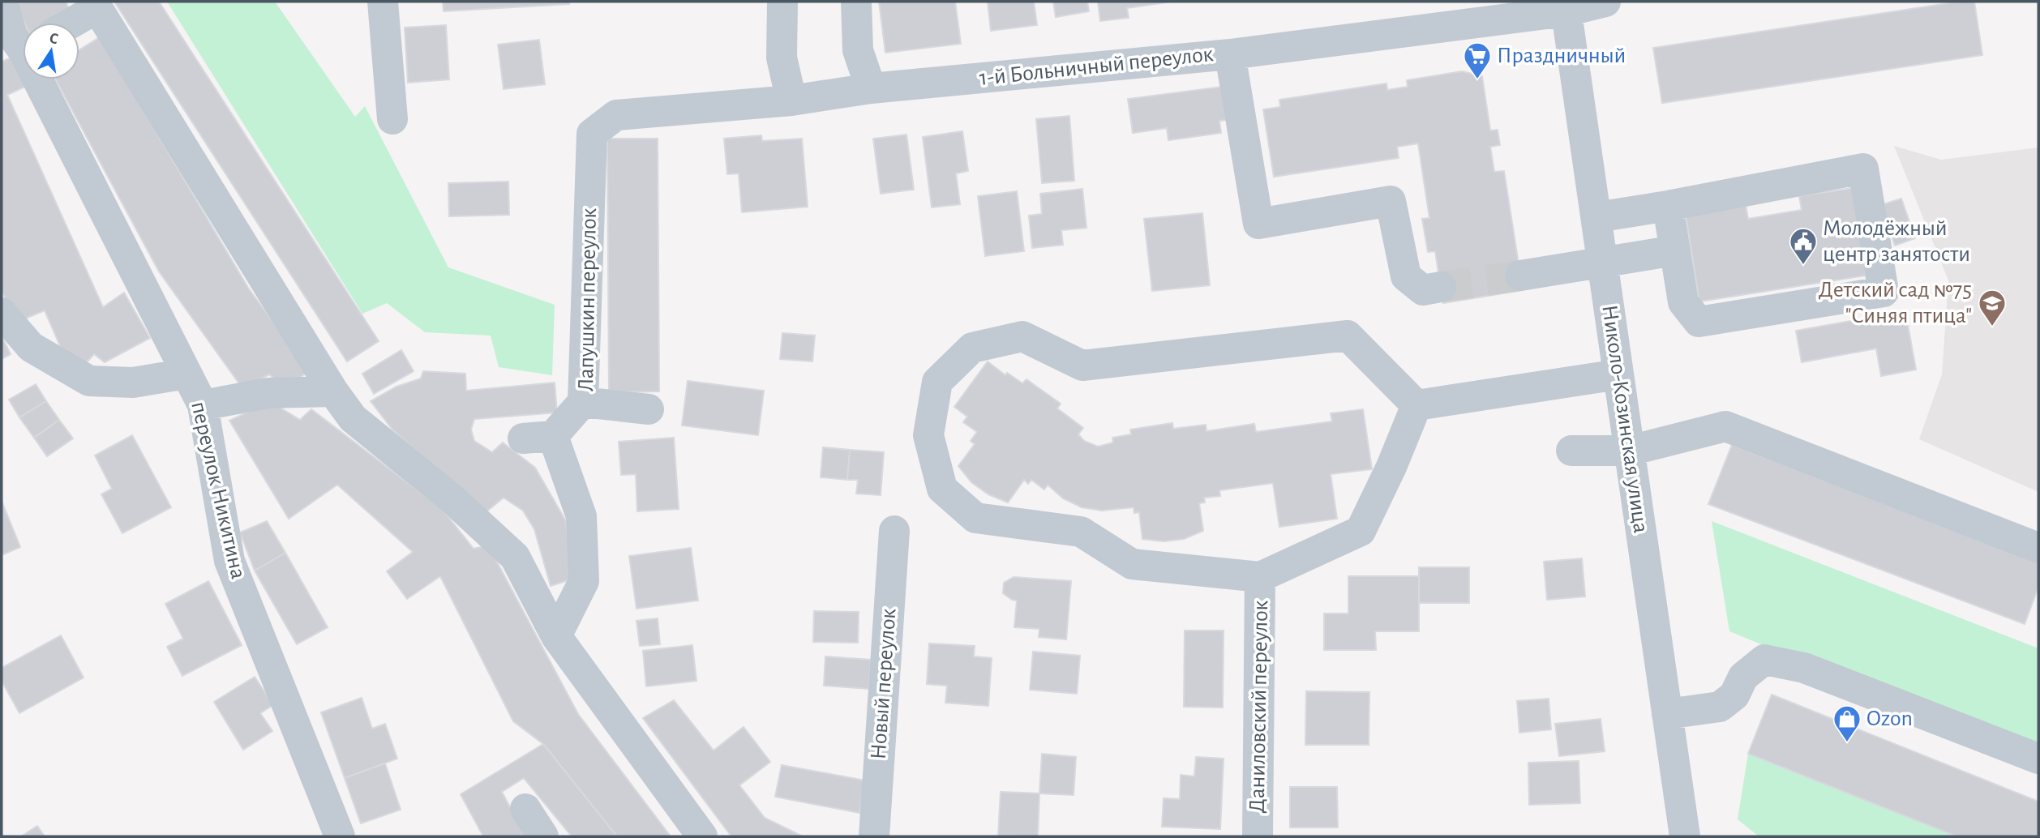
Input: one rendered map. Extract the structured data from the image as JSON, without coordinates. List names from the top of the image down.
{
  "streets": {
    "street": [
      "1-й Больничный переулок",
      "Лапушкин переулок",
      "Николо-Козинская улица",
      "переулок Никитина",
      "Новый переулок",
      "Даниловский переулок"
    ]
  },
  "crossings": [
    ["1-й Больничный переулок", "Лапушкин переулок"],
    ["1-й Больничный переулок", "Николо-Козинская улица"]
  ],
  "places": {
    "supermarket": ["Праздничный"],
    "public building": ["Молодёжный центр занятости"],
    "school or university": ["Детский сад №75 \"Синяя птица\""],
    "shop": ["Ozon"]
  },
  "north": "top"
}
